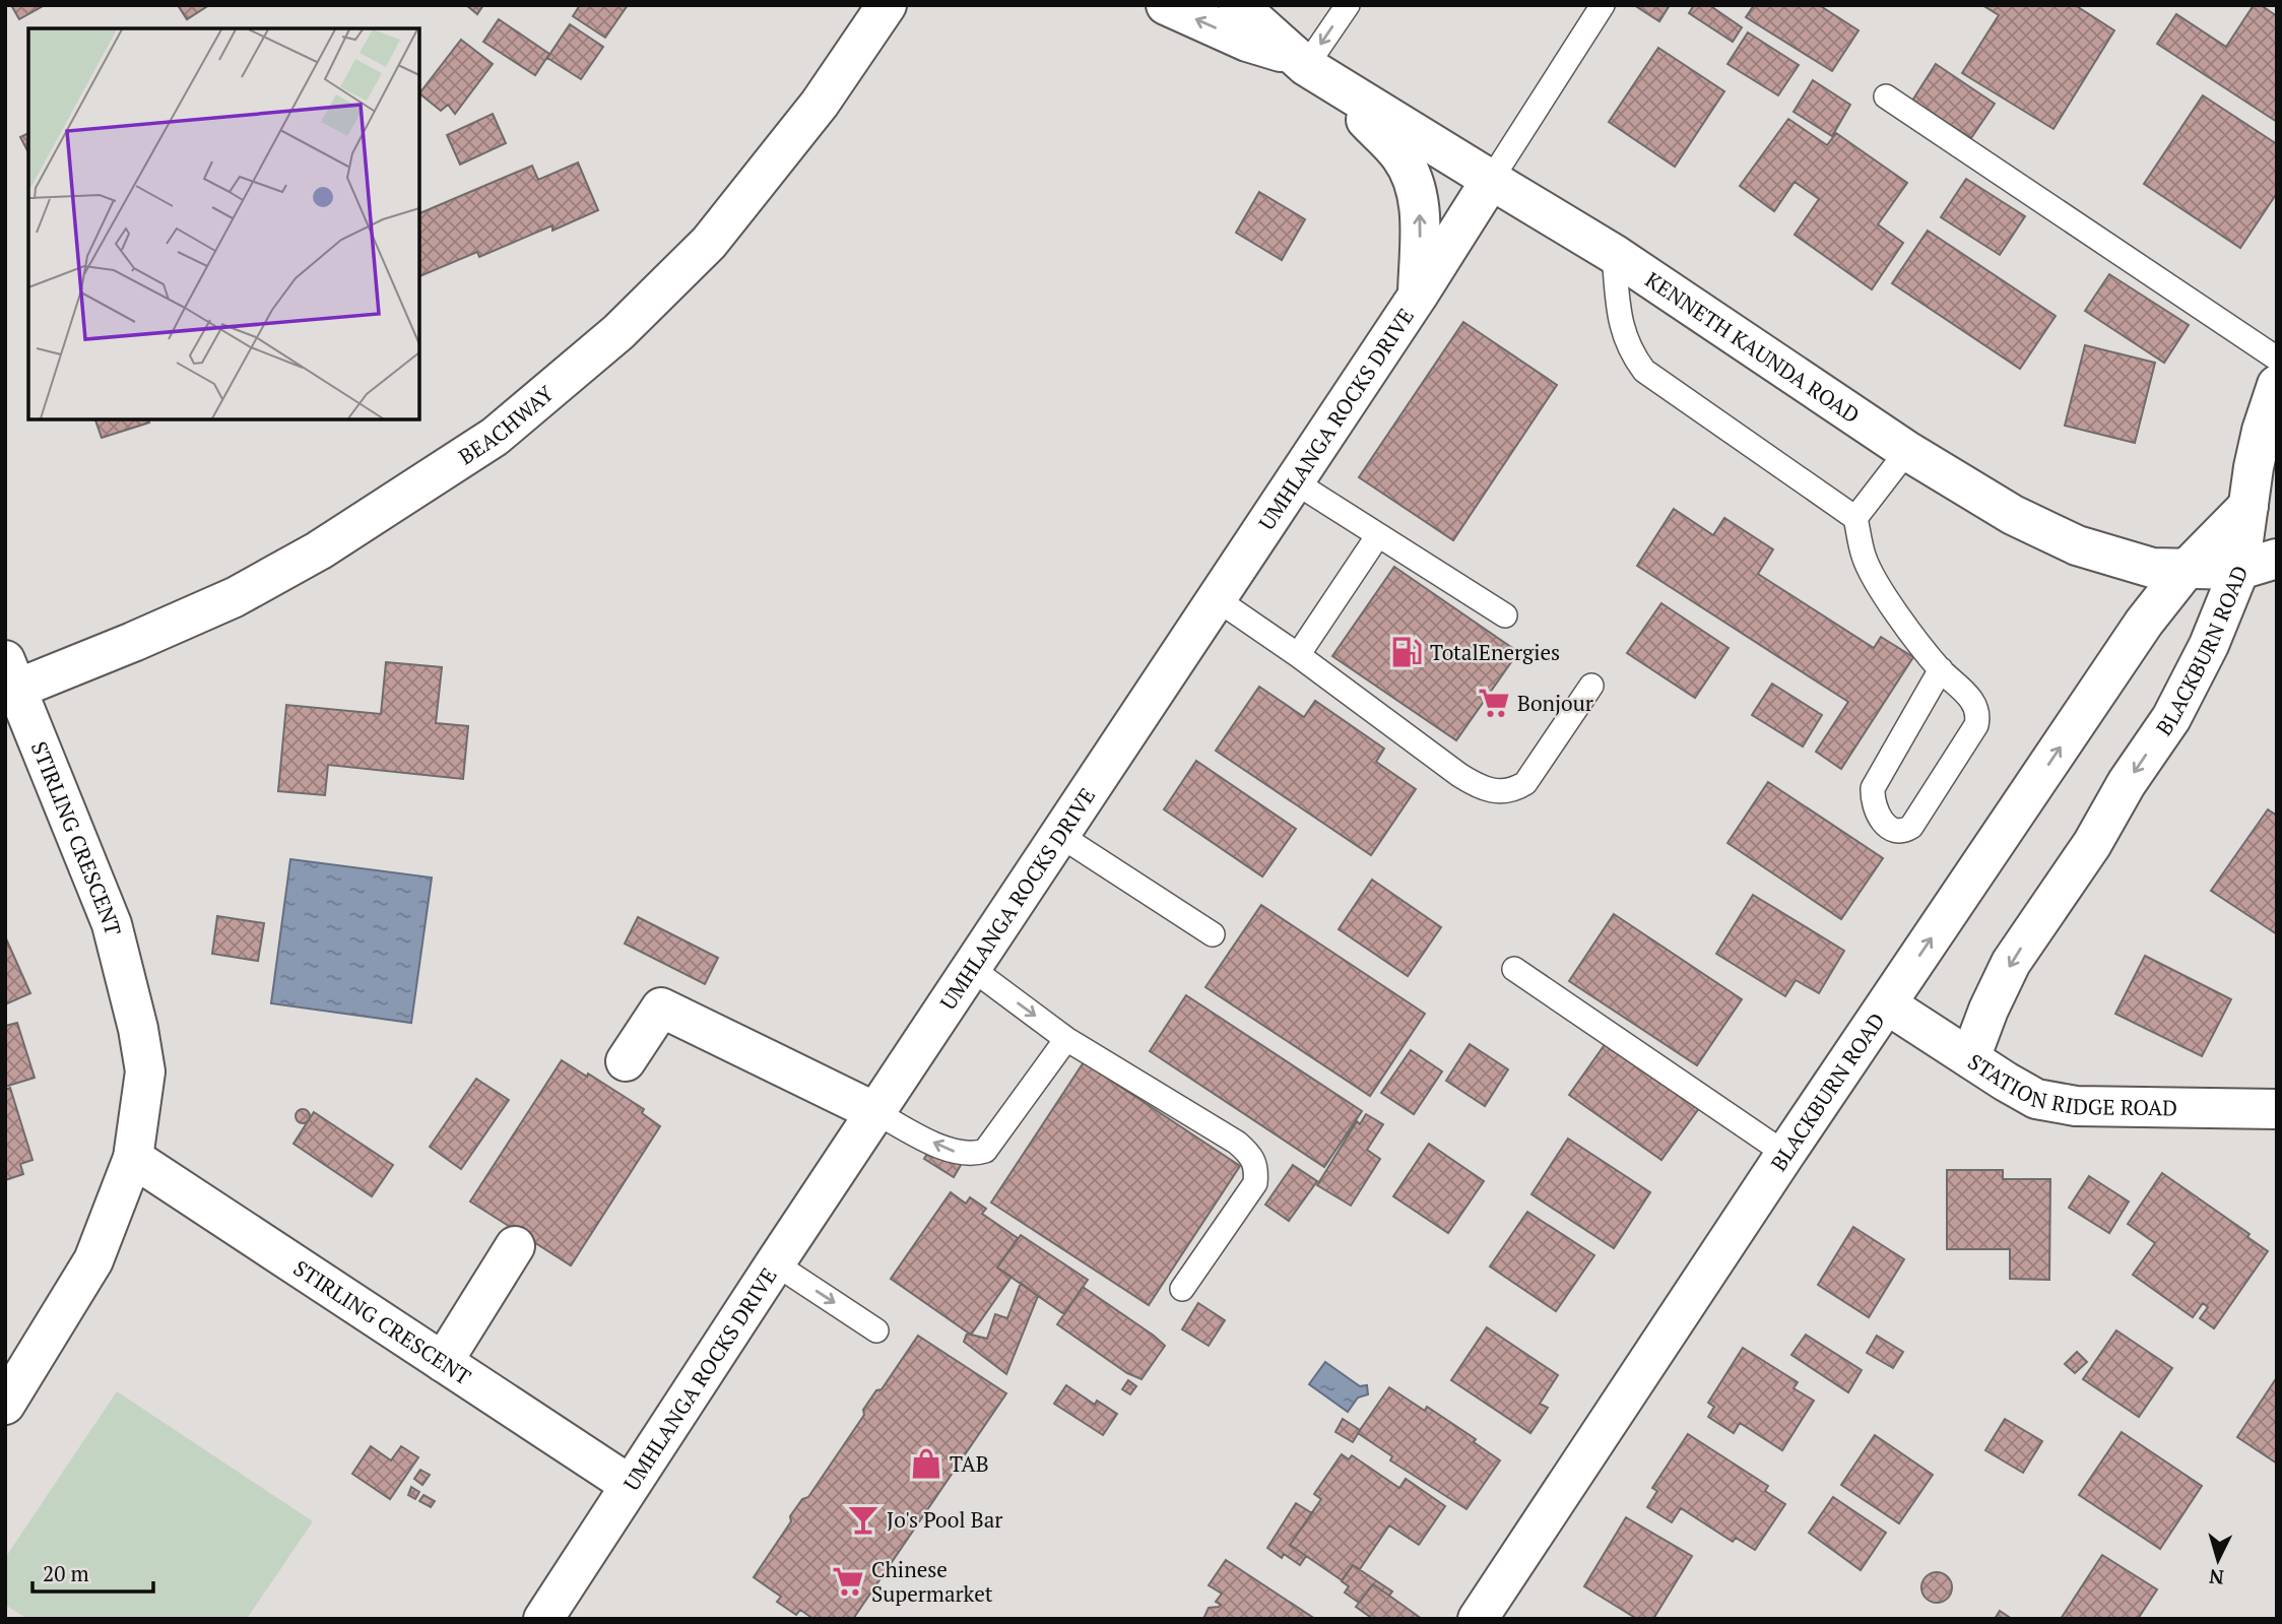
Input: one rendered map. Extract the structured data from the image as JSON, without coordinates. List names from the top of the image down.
{
  "streets": {
    "street": [
      "KENNETH KAUNDA ROAD",
      "UMHLANGA ROCKS DRIVE",
      "BEACHWAY",
      "BLACKBURN ROAD",
      "STIRLING CRESCENT",
      "STATION RIDGE ROAD"
    ]
  },
  "crossings": [
    ["KENNETH KAUNDA ROAD", "UMHLANGA ROCKS DRIVE"],
    ["KENNETH KAUNDA ROAD", "BLACKBURN ROAD"],
    ["UMHLANGA ROCKS DRIVE", "STIRLING CRESCENT"],
    ["BEACHWAY", "STIRLING CRESCENT"],
    ["BLACKBURN ROAD", "STATION RIDGE ROAD"]
  ],
  "places": {
    "fuel station": ["TotalEnergies"],
    "supermarket": ["Bonjour", "Chinese Supermarket"],
    "shop": ["TAB"],
    "bar": ["Jo's Pool Bar"]
  },
  "scale_bar": "20 m",
  "north": "bottom"
}
